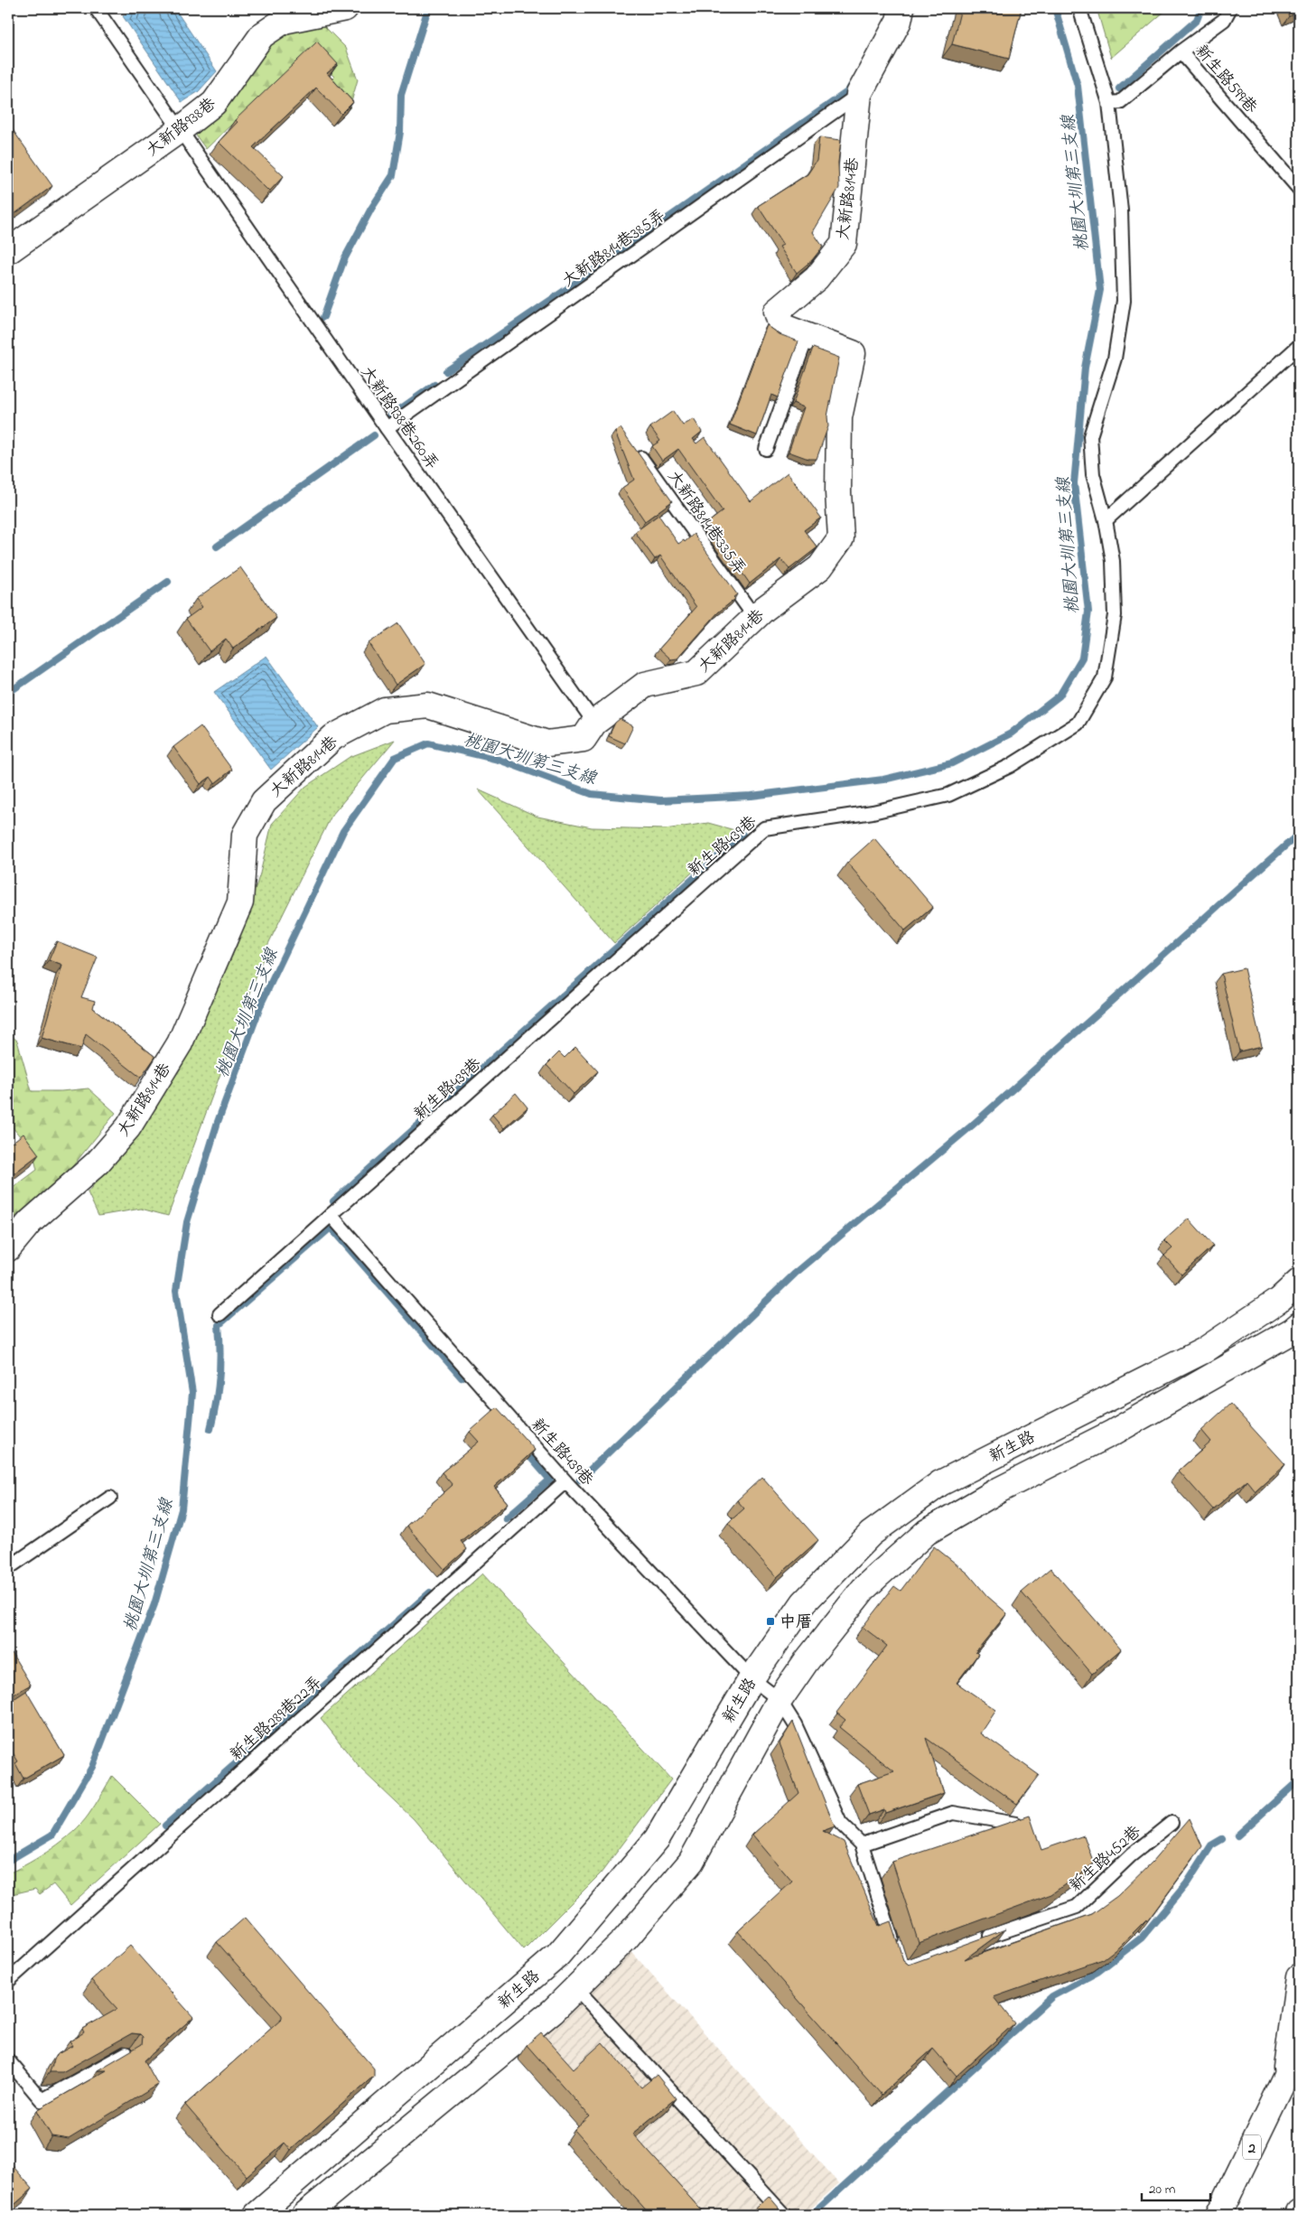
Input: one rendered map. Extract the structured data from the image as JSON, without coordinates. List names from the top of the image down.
{
  "streets": {
    "main road": [
      "大新路938巷",
      "大新路814巷",
      "新生路",
      "2"
    ],
    "lane": [
      "新生路599巷",
      "大新路814巷385弄",
      "大新路938巷260弄",
      "大新路814巷335弄",
      "新生路439巷",
      "新生路289巷22弄",
      "新生路452巷"
    ]
  },
  "crossings": [
    ["新生路599巷", "新生路439巷"],
    ["大新路938巷", "大新路938巷260弄"],
    ["大新路814巷", "大新路814巷385弄"],
    ["大新路814巷", "大新路938巷260弄"],
    ["大新路814巷", "大新路814巷335弄"],
    ["大新路814巷385弄", "大新路938巷260弄"],
    ["新生路439巷", "新生路"],
    ["新生路439巷", "新生路289巷22弄"]
  ],
  "water": ["桃園大圳第三支線"],
  "places": {
    "transit": ["中厝"]
  },
  "scale_bar": "20 m"
}
